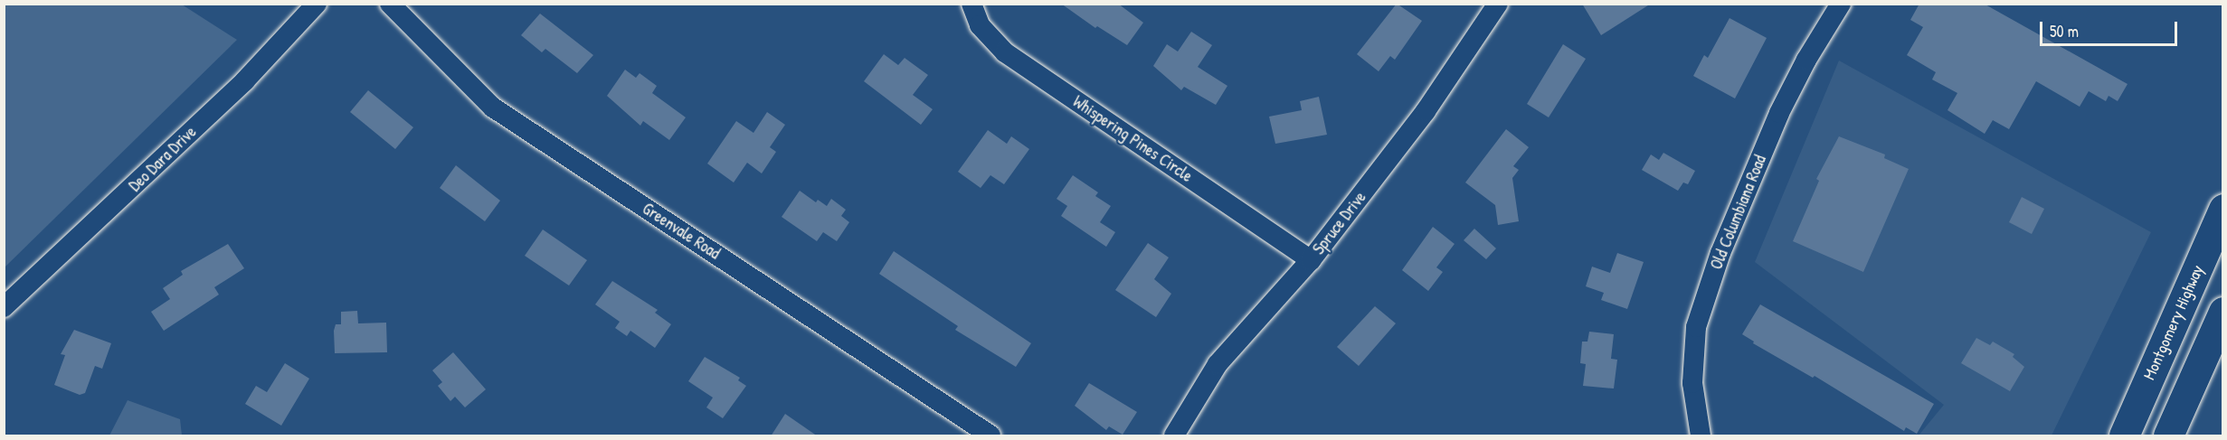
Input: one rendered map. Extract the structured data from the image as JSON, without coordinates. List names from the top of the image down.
{
  "streets": {
    "main road": ["Montgomery Highway"],
    "street": [
      "Whispering Pines Circle",
      "Deo Dara Drive",
      "Old Columbiana Road",
      "Spruce Drive",
      "Greenvale Road"
    ]
  },
  "crossings": [
    ["Whispering Pines Circle", "Spruce Drive"]
  ],
  "scale_bar": "50 m"
}
